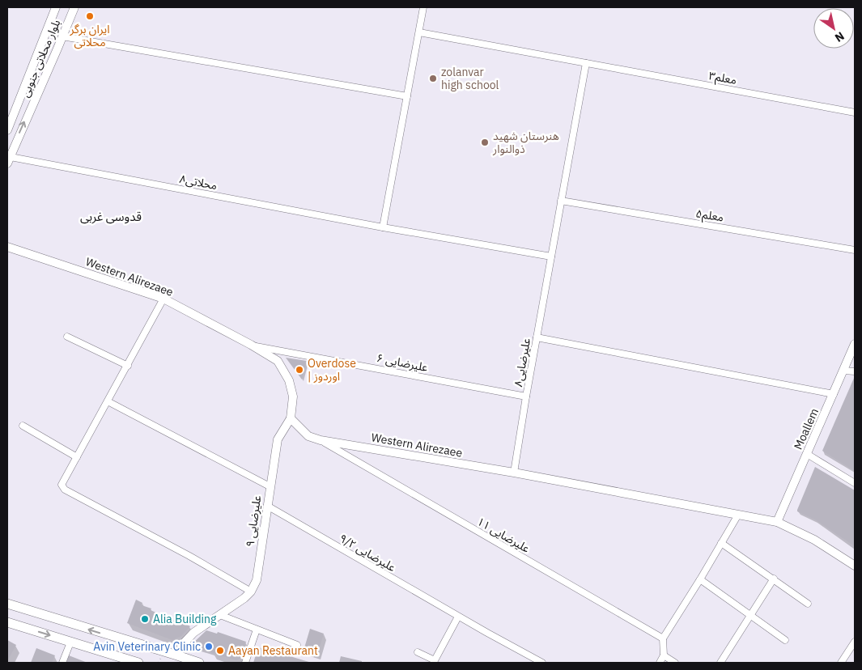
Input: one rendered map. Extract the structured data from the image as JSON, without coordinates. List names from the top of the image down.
{
  "streets": {
    "street": [
      "بلوار محلاتی جنوبی",
      "معلم۳",
      "محلاتی۸",
      "معلم۵",
      "Western Alirezaee",
      "۶ علیرضایی",
      "علیرضایی۸",
      "Moallem",
      "۹ علیرضایی",
      "۱۱ علیرضایی",
      "۹/۲ علیرضایی"
    ]
  },
  "crossings": [
    ["بلوار محلاتی جنوبی", "محلاتی۸"],
    ["معلم۳", "علیرضایی۸"],
    ["محلاتی۸", "علیرضایی۸"],
    ["معلم۵", "علیرضایی۸"],
    ["Western Alirezaee", "۶ علیرضایی"],
    ["Western Alirezaee", "علیرضایی۸"],
    ["Western Alirezaee", "Moallem"],
    ["Western Alirezaee", "۹ علیرضایی"],
    ["Western Alirezaee", "۱۱ علیرضایی"],
    ["۶ علیرضایی", "علیرضایی۸"],
    ["۹ علیرضایی", "۹/۲ علیرضایی"]
  ],
  "districts": ["قدوسی غربی"],
  "places": [
    "ایران برگر محلاتی",
    "zolanvar high school",
    "هنرستان شهید ذوالنوار",
    "Overdose | اوردوز",
    "Alia Building",
    "Avin Veterinary Clinic",
    "Aayan Restaurant"
  ],
  "north": "bottom right"
}
